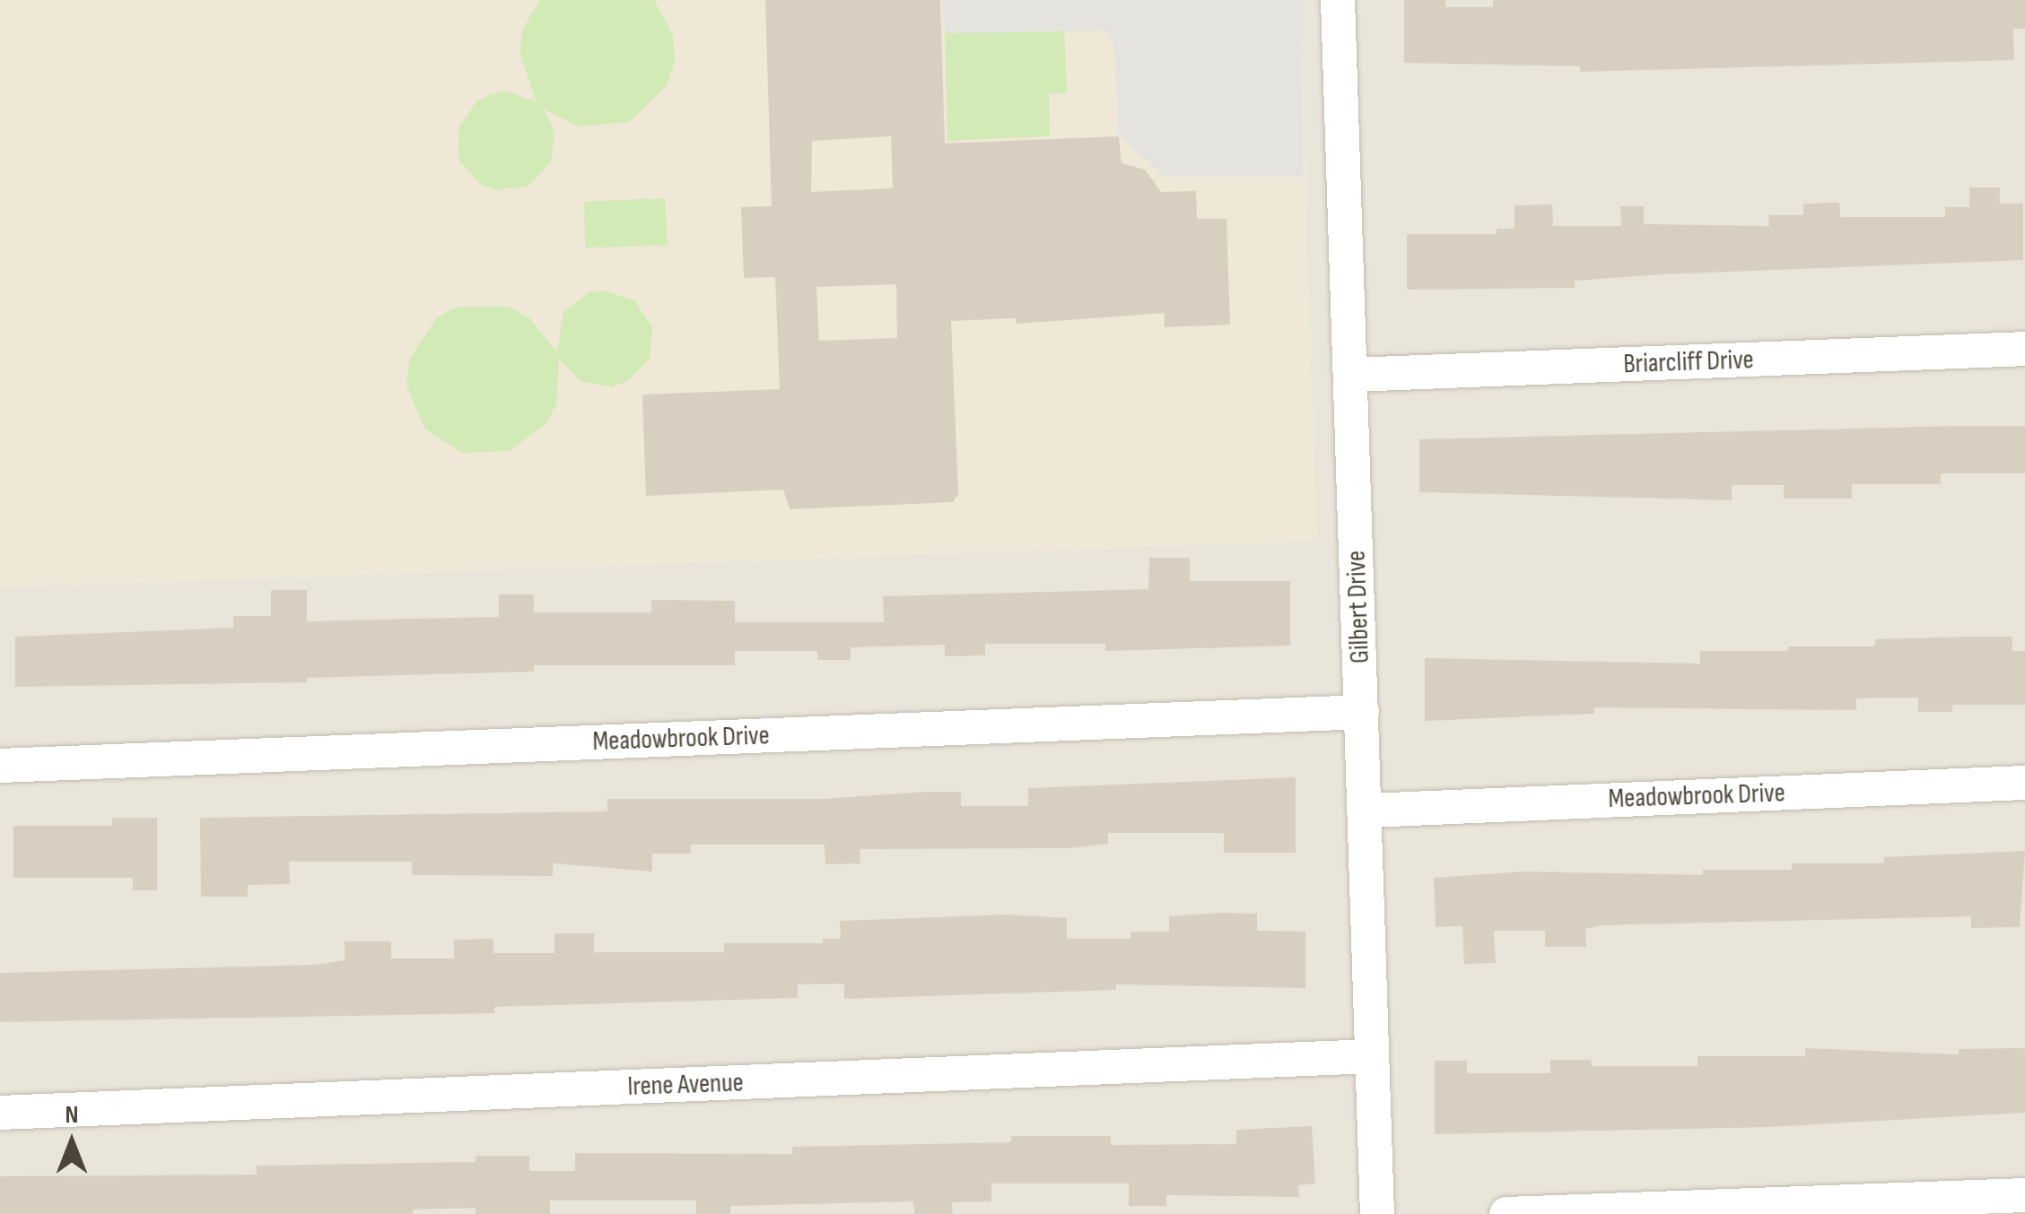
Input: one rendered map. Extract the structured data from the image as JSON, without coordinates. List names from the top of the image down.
{
  "streets": {
    "street": [
      "Briarcliff Drive",
      "Gilbert Drive",
      "Meadowbrook Drive",
      "Irene Avenue"
    ]
  },
  "crossings": [
    ["Briarcliff Drive", "Gilbert Drive"],
    ["Gilbert Drive", "Meadowbrook Drive"],
    ["Gilbert Drive", "Irene Avenue"]
  ],
  "north": "top"
}
